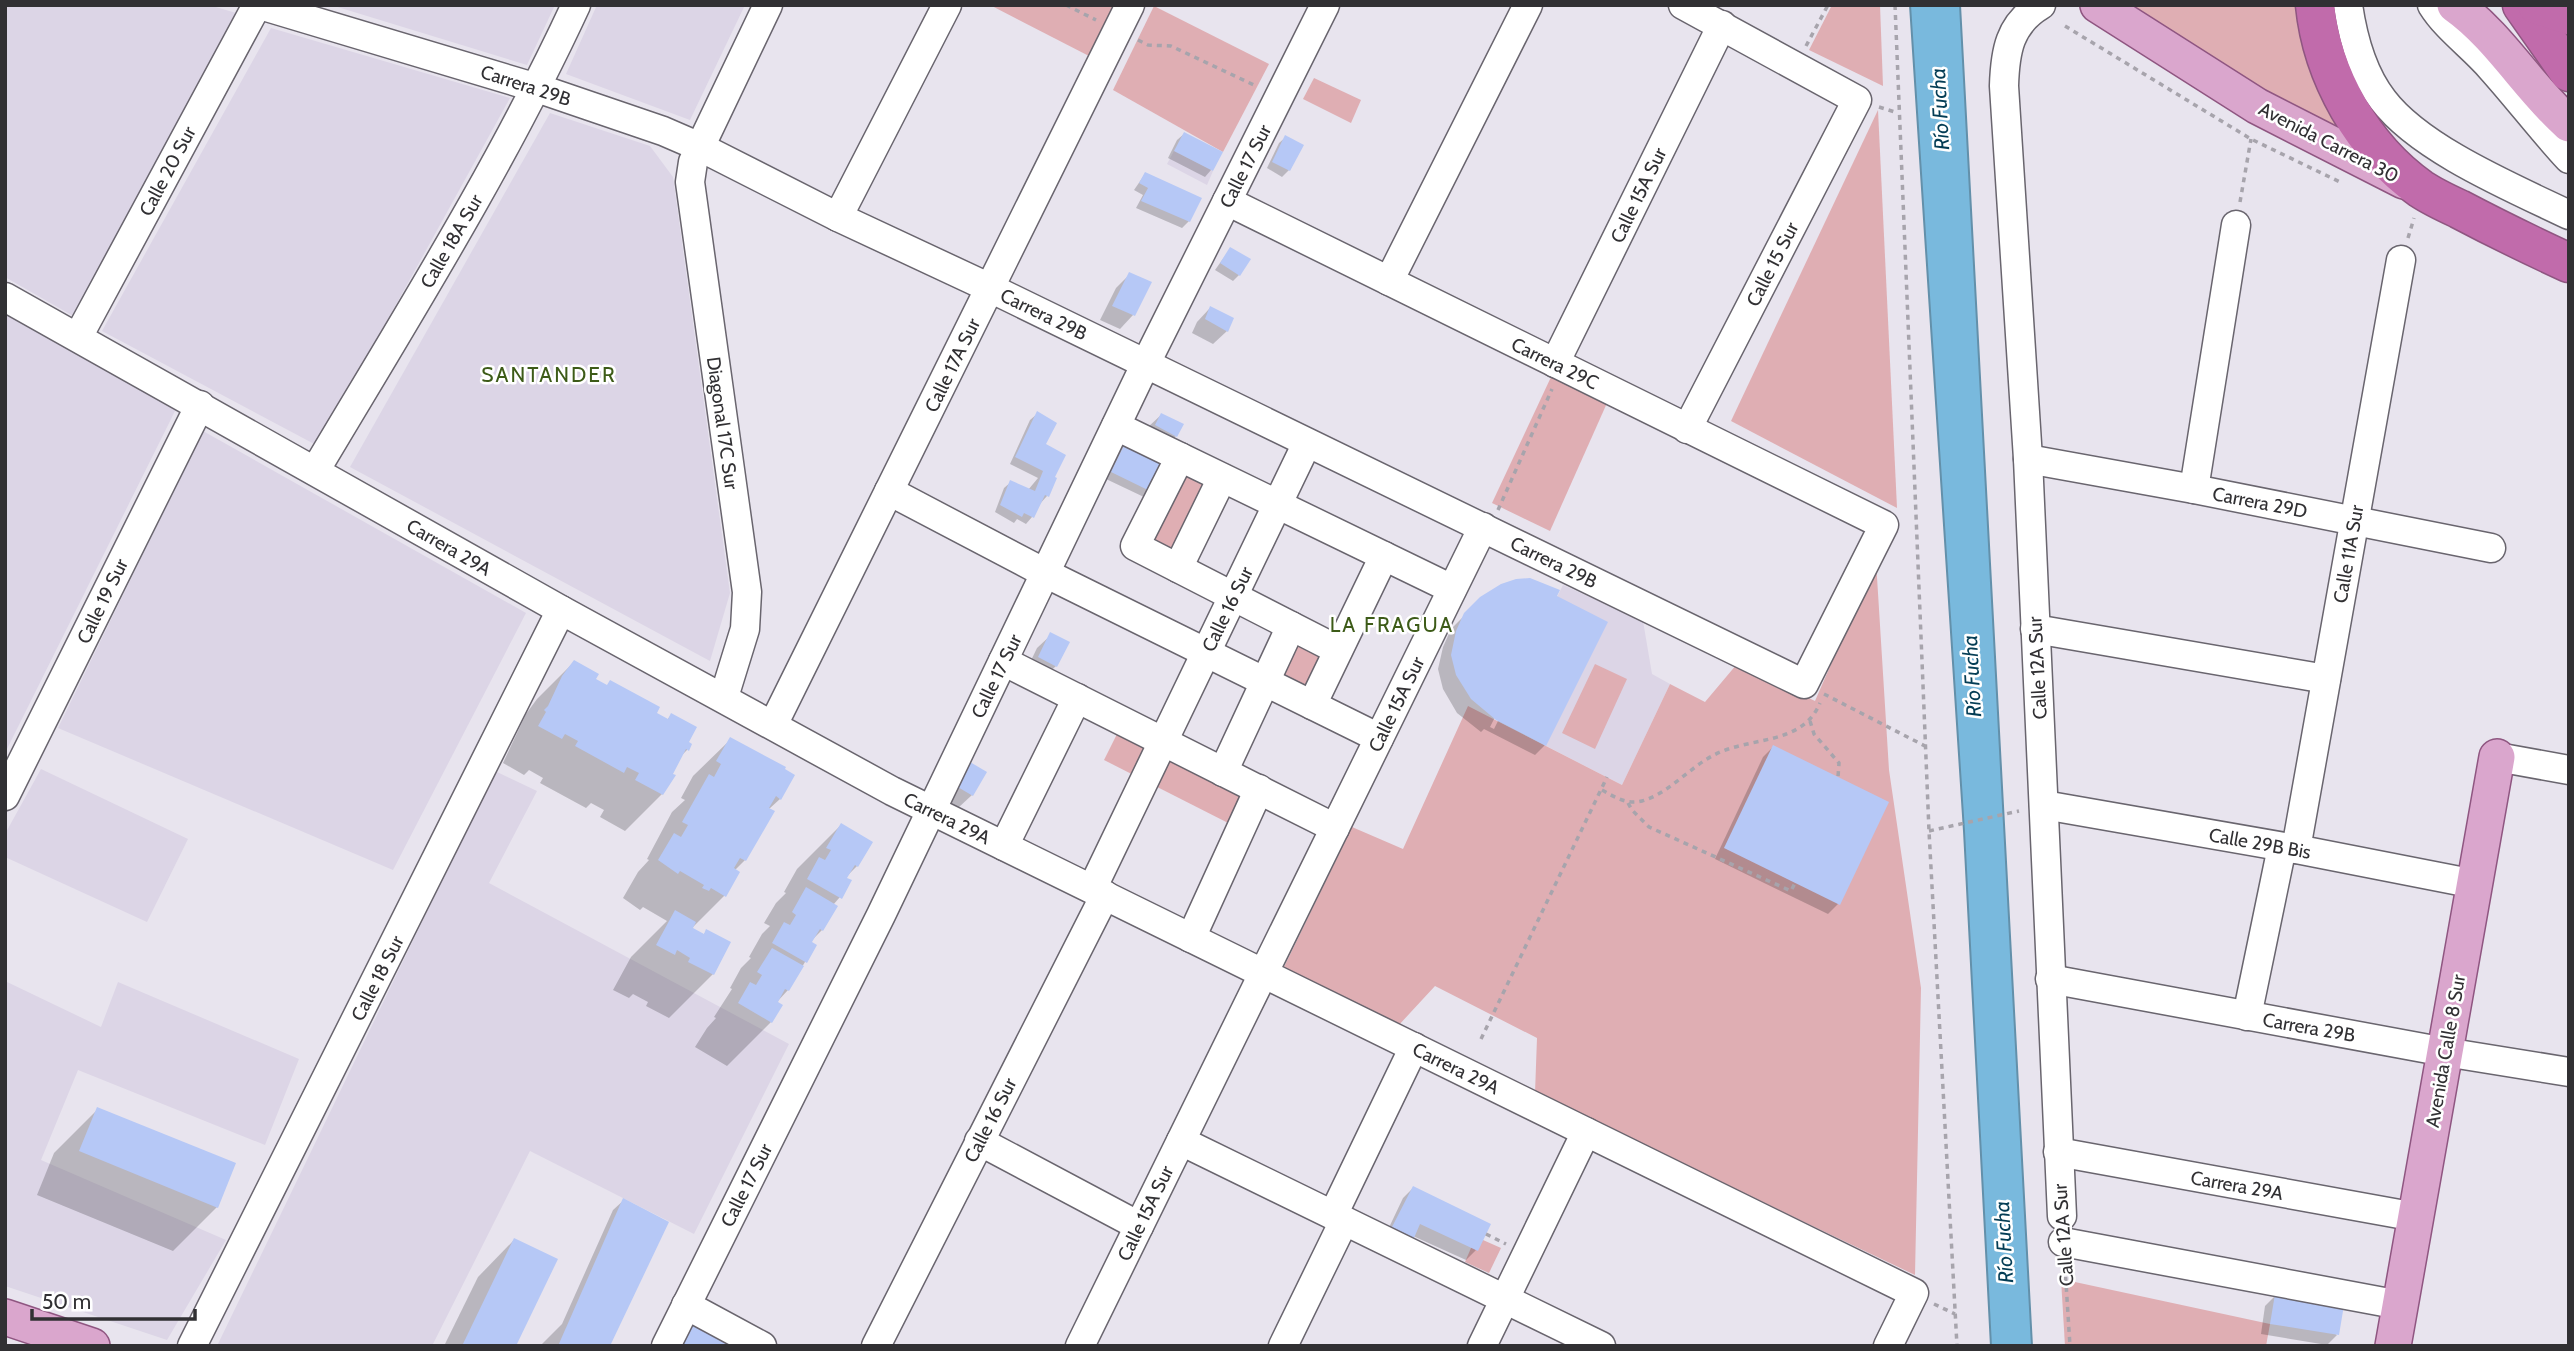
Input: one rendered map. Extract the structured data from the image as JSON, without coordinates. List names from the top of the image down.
{
  "streets": {
    "highway": ["Avenida Carrera 30"],
    "main road": ["Avenida Calle 8 Sur"],
    "street": [
      "Carrera 29B",
      "Calle 17 Sur",
      "Calle 20 Sur",
      "Calle 15A Sur",
      "Calle 18A Sur",
      "Calle 15 Sur",
      "Carrera 29C",
      "Calle 17A Sur",
      "Diagonal 17C Sur",
      "Carrera 29D",
      "Carrera 29A",
      "Calle 11A Sur",
      "Calle 19 Sur",
      "Calle 16 Sur",
      "Calle 12A Sur",
      "Calle 29B Bis",
      "Calle 18 Sur"
    ]
  },
  "crossings": [
    ["Carrera 29B", "Calle 17 Sur"],
    ["Carrera 29B", "Calle 20 Sur"],
    ["Carrera 29B", "Calle 15A Sur"],
    ["Carrera 29B", "Calle 18A Sur"],
    ["Carrera 29B", "Carrera 29C"],
    ["Carrera 29B", "Calle 17A Sur"],
    ["Carrera 29B", "Diagonal 17C Sur"],
    ["Carrera 29B", "Calle 11A Sur"],
    ["Carrera 29B", "Calle 16 Sur"],
    ["Carrera 29B", "Calle 12A Sur"],
    ["Carrera 29B", "Avenida Calle 8 Sur"],
    ["Calle 17 Sur", "Carrera 29C"],
    ["Calle 17 Sur", "Carrera 29A"],
    ["Calle 20 Sur", "Carrera 29A"],
    ["Calle 15A Sur", "Carrera 29C"],
    ["Calle 15A Sur", "Carrera 29A"],
    ["Calle 18A Sur", "Carrera 29A"],
    ["Calle 15 Sur", "Carrera 29C"],
    ["Calle 17A Sur", "Carrera 29A"],
    ["Diagonal 17C Sur", "Carrera 29A"],
    ["Carrera 29D", "Calle 11A Sur"],
    ["Carrera 29D", "Calle 12A Sur"],
    ["Carrera 29A", "Calle 19 Sur"],
    ["Carrera 29A", "Calle 16 Sur"],
    ["Carrera 29A", "Calle 12A Sur"],
    ["Carrera 29A", "Calle 18 Sur"],
    ["Carrera 29A", "Avenida Calle 8 Sur"],
    ["Calle 11A Sur", "Calle 29B Bis"],
    ["Calle 12A Sur", "Calle 29B Bis"],
    ["Calle 29B Bis", "Avenida Calle 8 Sur"]
  ],
  "districts": ["SANTANDER", "LA FRAGUA"],
  "water": ["Río Fucha"],
  "scale_bar": "50 m"
}
